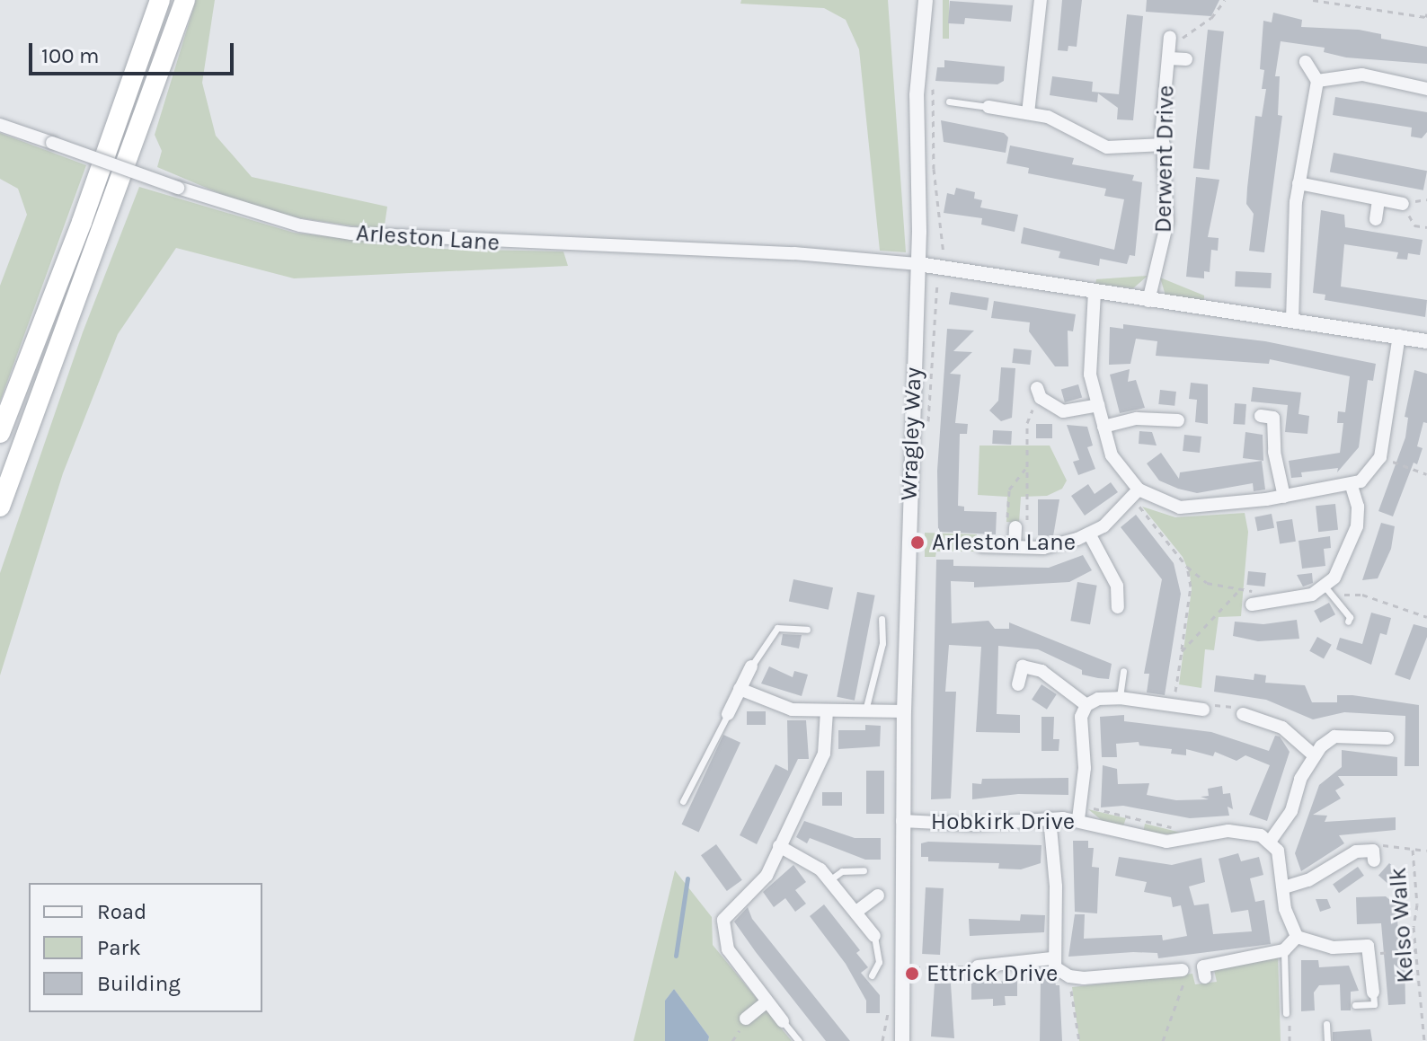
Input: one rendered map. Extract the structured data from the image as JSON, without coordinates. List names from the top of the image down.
{
  "streets": {
    "street": [
      "Derwent Drive",
      "Arleston Lane",
      "Wragley Way",
      "Hobkirk Drive"
    ],
    "path": ["Kelso Walk"]
  },
  "crossings": [
    ["Derwent Drive", "Arleston Lane"],
    ["Arleston Lane", "Wragley Way"],
    ["Wragley Way", "Hobkirk Drive"]
  ],
  "places": ["Arleston Lane", "Ettrick Drive"],
  "legend": ["Road", "Park", "Building"],
  "scale_bar": "100 m"
}
